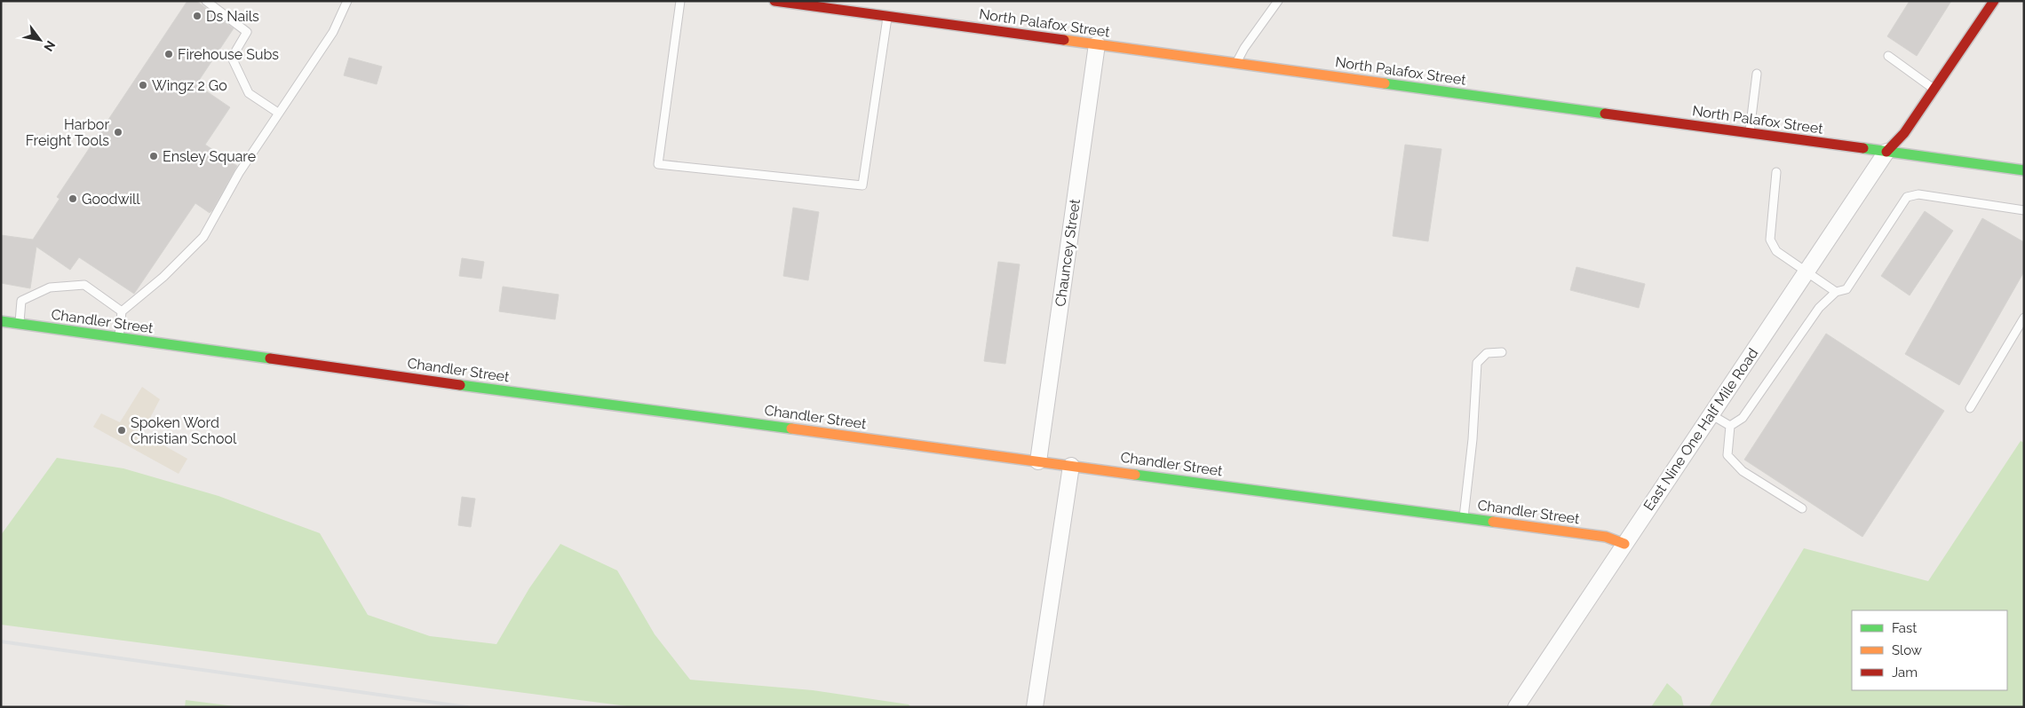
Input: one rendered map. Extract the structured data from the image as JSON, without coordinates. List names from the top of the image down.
{
  "streets": {
    "street": [
      "North Palafox Street",
      "Chauncey Street",
      "Chandler Street",
      "East Nine One Half Mile Road"
    ]
  },
  "crossings": [
    ["North Palafox Street", "Chauncey Street"],
    ["North Palafox Street", "East Nine One Half Mile Road"],
    ["Chauncey Street", "Chandler Street"],
    ["Chandler Street", "East Nine One Half Mile Road"]
  ],
  "places": [
    "Ds Nails",
    "Firehouse Subs",
    "Wingz 2 Go",
    "Harbor Freight Tools",
    "Ensley Square",
    "Goodwill",
    "Spoken Word Christian School"
  ],
  "legend": ["Fast", "Slow", "Jam"],
  "north": "bottom right"
}
